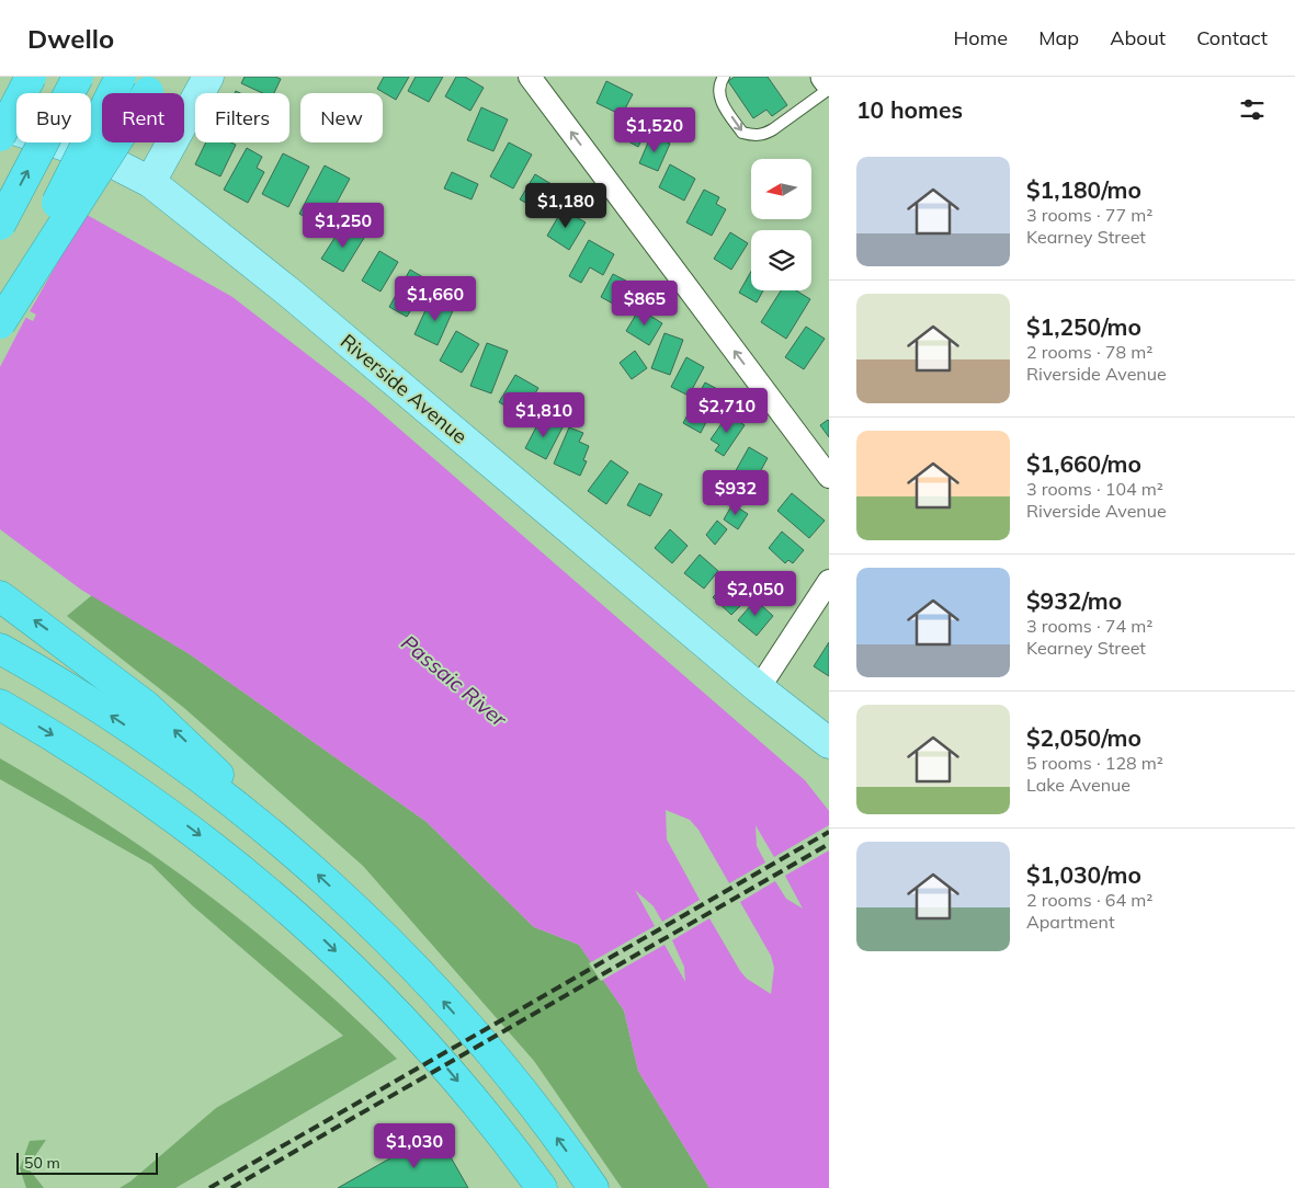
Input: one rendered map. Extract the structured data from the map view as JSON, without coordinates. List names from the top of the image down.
{
  "streets": {
    "main road": ["Riverside Avenue"]
  },
  "water": ["Passaic River"],
  "scale_bar": "50 m",
  "north": "left",
  "page": {
    "header": "Dwello",
    "nav": [
      "Home",
      "Map",
      "About",
      "Contact"
    ],
    "heading": "10 homes",
    "chip": [
      "Buy",
      "Rent",
      "Filters",
      "New"
    ],
    "price": [
      "$1,520",
      "$1,180",
      "$1,250",
      "$1,660",
      "$865",
      "$2,710",
      "$1,810",
      "$932",
      "$2,050",
      "$1,030"
    ],
    "list": [
      {
        "name": "$1,180/mo",
        "note": "3 rooms · 77 m² · Kearney Street"
      },
      {
        "name": "$1,250/mo",
        "note": "2 rooms · 78 m² · Riverside Avenue"
      },
      {
        "name": "$1,660/mo",
        "note": "3 rooms · 104 m² · Riverside Avenue"
      },
      {
        "name": "$932/mo",
        "note": "3 rooms · 74 m² · Kearney Street"
      },
      {
        "name": "$2,050/mo",
        "note": "5 rooms · 128 m² · Lake Avenue"
      },
      {
        "name": "$1,030/mo",
        "note": "2 rooms · 64 m² · Apartment"
      }
    ],
    "scale": "50 m"
  }
}
